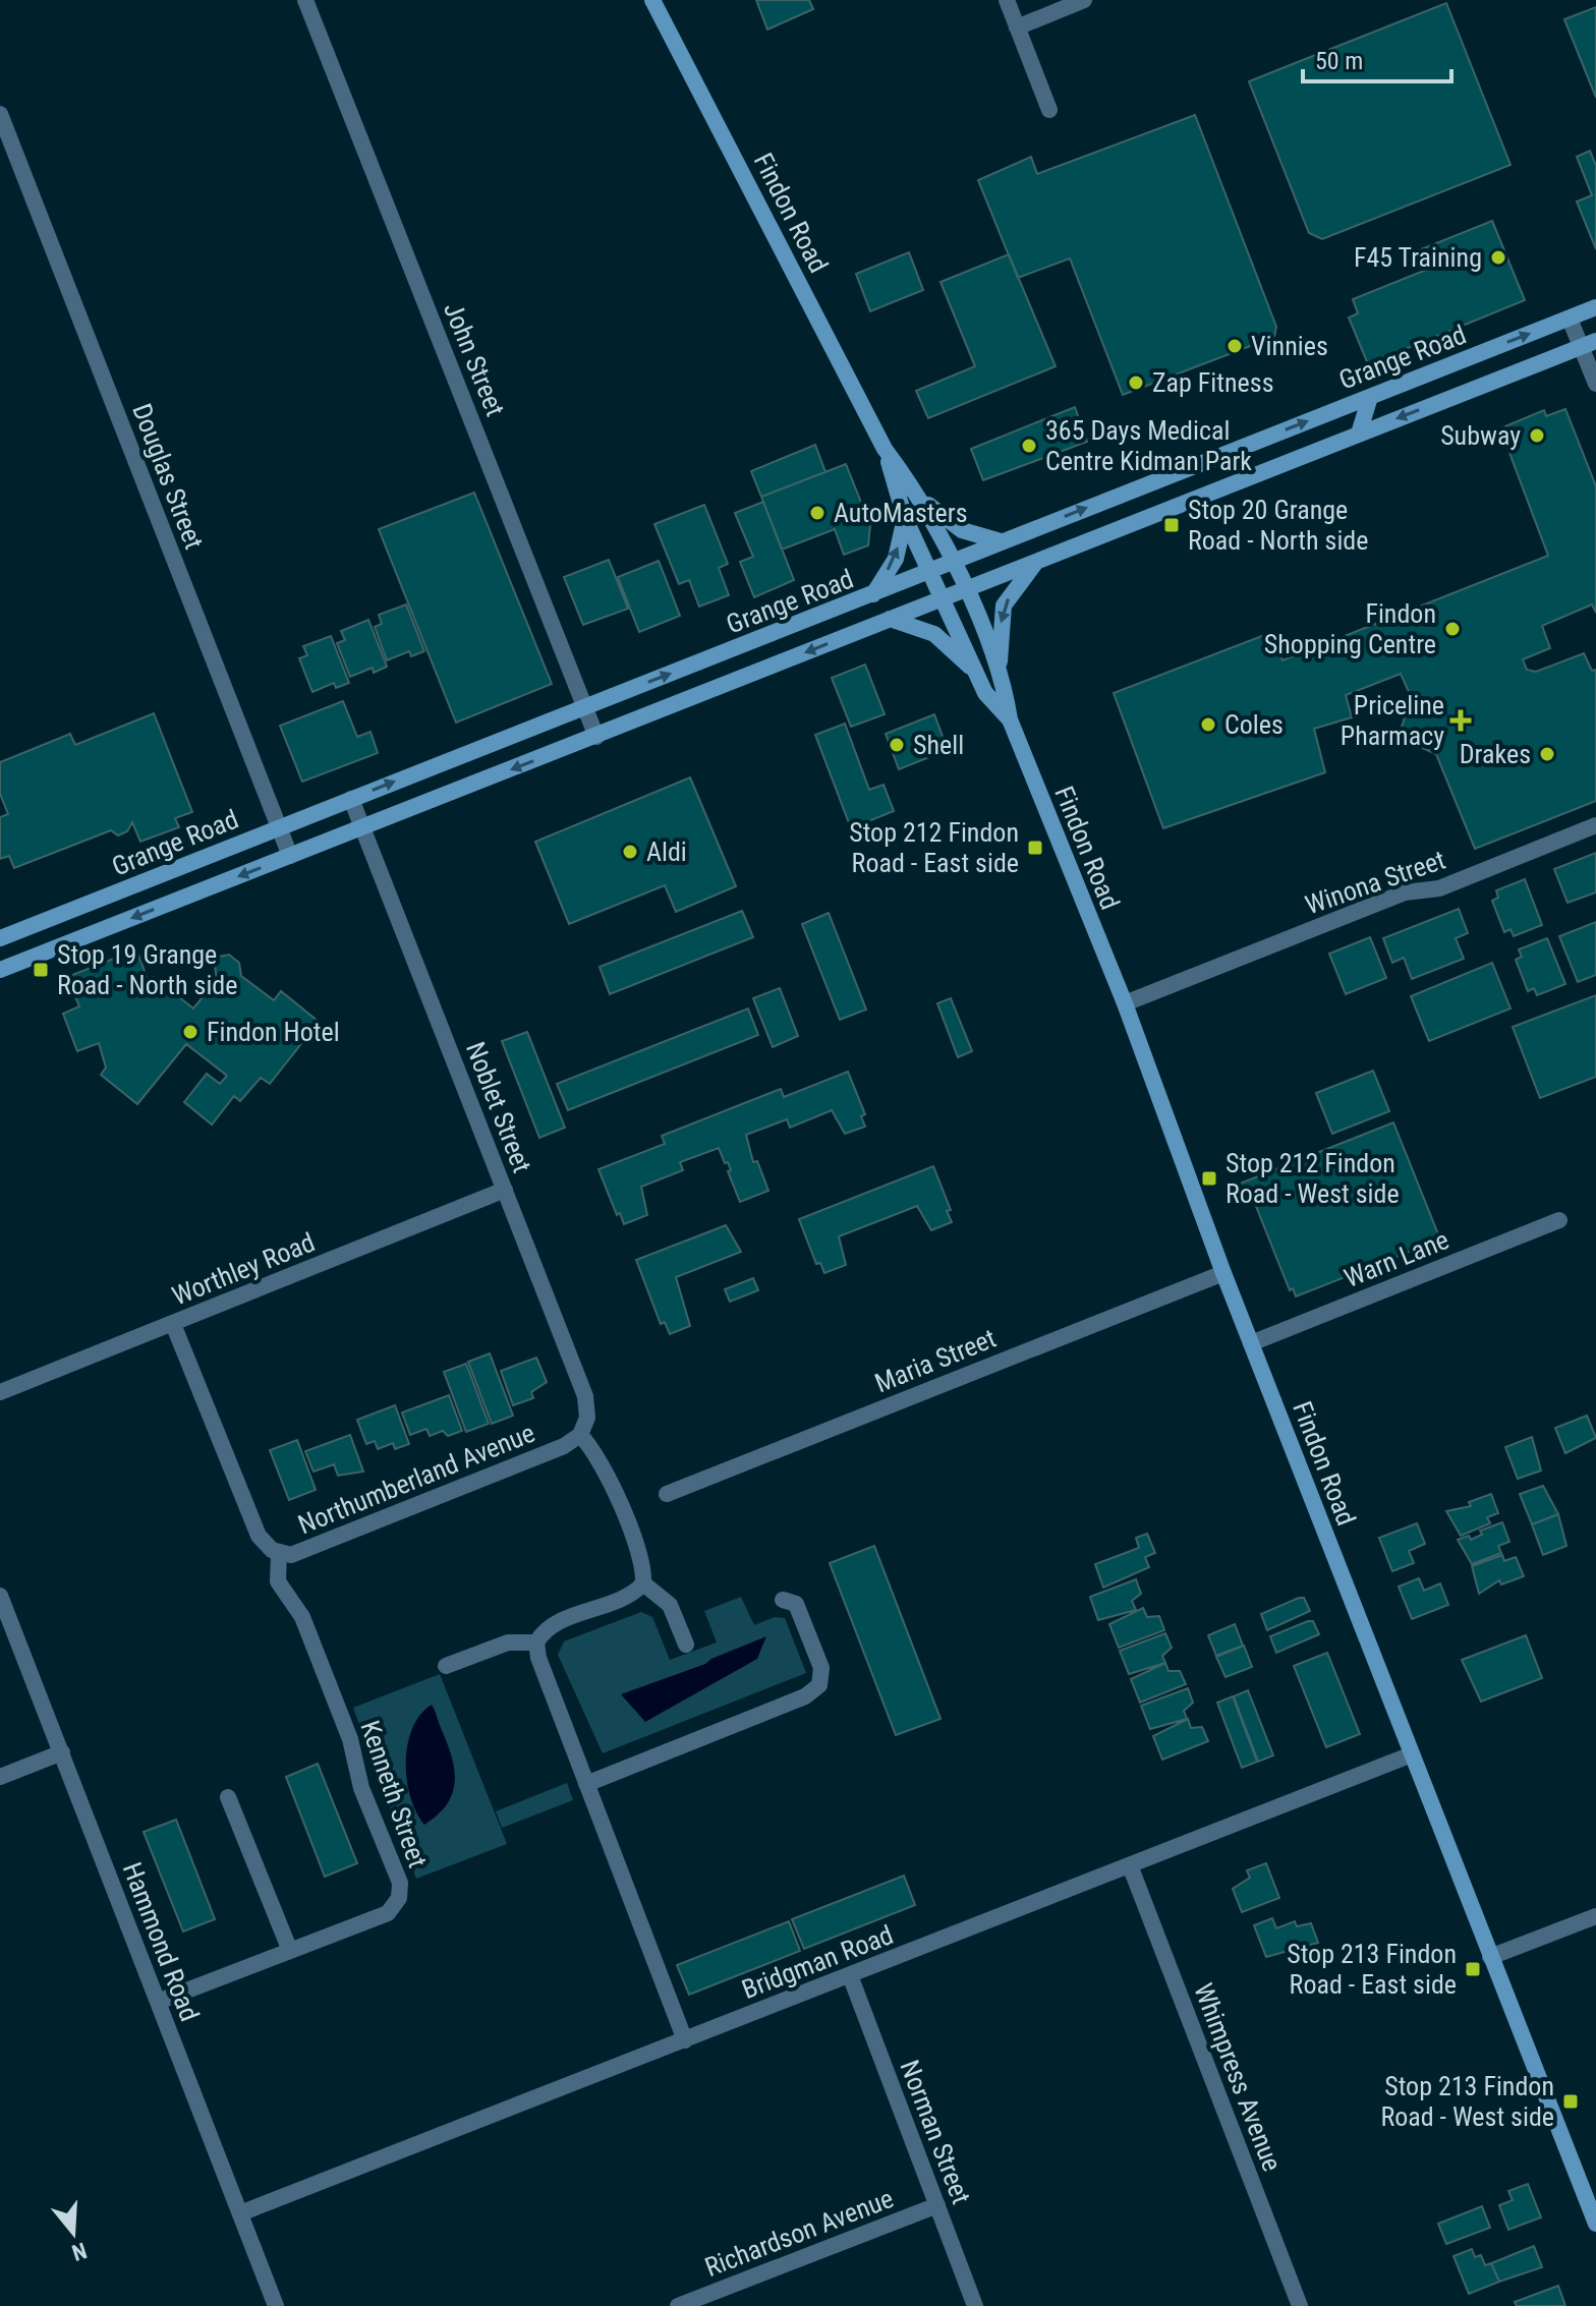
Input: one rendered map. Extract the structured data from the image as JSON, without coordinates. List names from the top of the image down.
{
  "streets": {
    "main road": ["Findon Road", "Grange Road"],
    "street": [
      "John Street",
      "Douglas Street",
      "Winona Street",
      "Noblet Street",
      "Warn Lane",
      "Worthley Road",
      "Maria Street",
      "Northumberland Avenue",
      "Kenneth Street",
      "Hammond Road",
      "Bridgman Road",
      "Whimpress Avenue",
      "Norman Street",
      "Richardson Avenue"
    ]
  },
  "crossings": [
    ["Findon Road", "Grange Road"],
    ["Findon Road", "Winona Street"],
    ["Findon Road", "Warn Lane"],
    ["Findon Road", "Maria Street"],
    ["Findon Road", "Bridgman Road"],
    ["Grange Road", "John Street"],
    ["Grange Road", "Douglas Street"],
    ["Grange Road", "Noblet Street"],
    ["Noblet Street", "Worthley Road"],
    ["Noblet Street", "Northumberland Avenue"],
    ["Worthley Road", "Northumberland Avenue"],
    ["Northumberland Avenue", "Kenneth Street"],
    ["Kenneth Street", "Hammond Road"],
    ["Hammond Road", "Bridgman Road"],
    ["Bridgman Road", "Whimpress Avenue"],
    ["Bridgman Road", "Norman Street"],
    ["Norman Street", "Richardson Avenue"]
  ],
  "places": {
    "other": [
      "F45 Training",
      "Vinnies",
      "Zap Fitness",
      "Subway",
      "365 Days Medical Centre Kidman Park",
      "AutoMasters",
      "Findon Shopping Centre",
      "Coles",
      "Shell",
      "Drakes",
      "Aldi",
      "Findon Hotel"
    ],
    "transit": [
      "Stop 20 Grange Road - North side",
      "Stop 212 Findon Road - East side",
      "Stop 19 Grange Road - North side",
      "Stop 212 Findon Road - West side",
      "Stop 213 Findon Road - East side",
      "Stop 213 Findon Road - West side"
    ],
    "health": ["Priceline Pharmacy"]
  },
  "scale_bar": "50 m",
  "north": "bottom"
}
